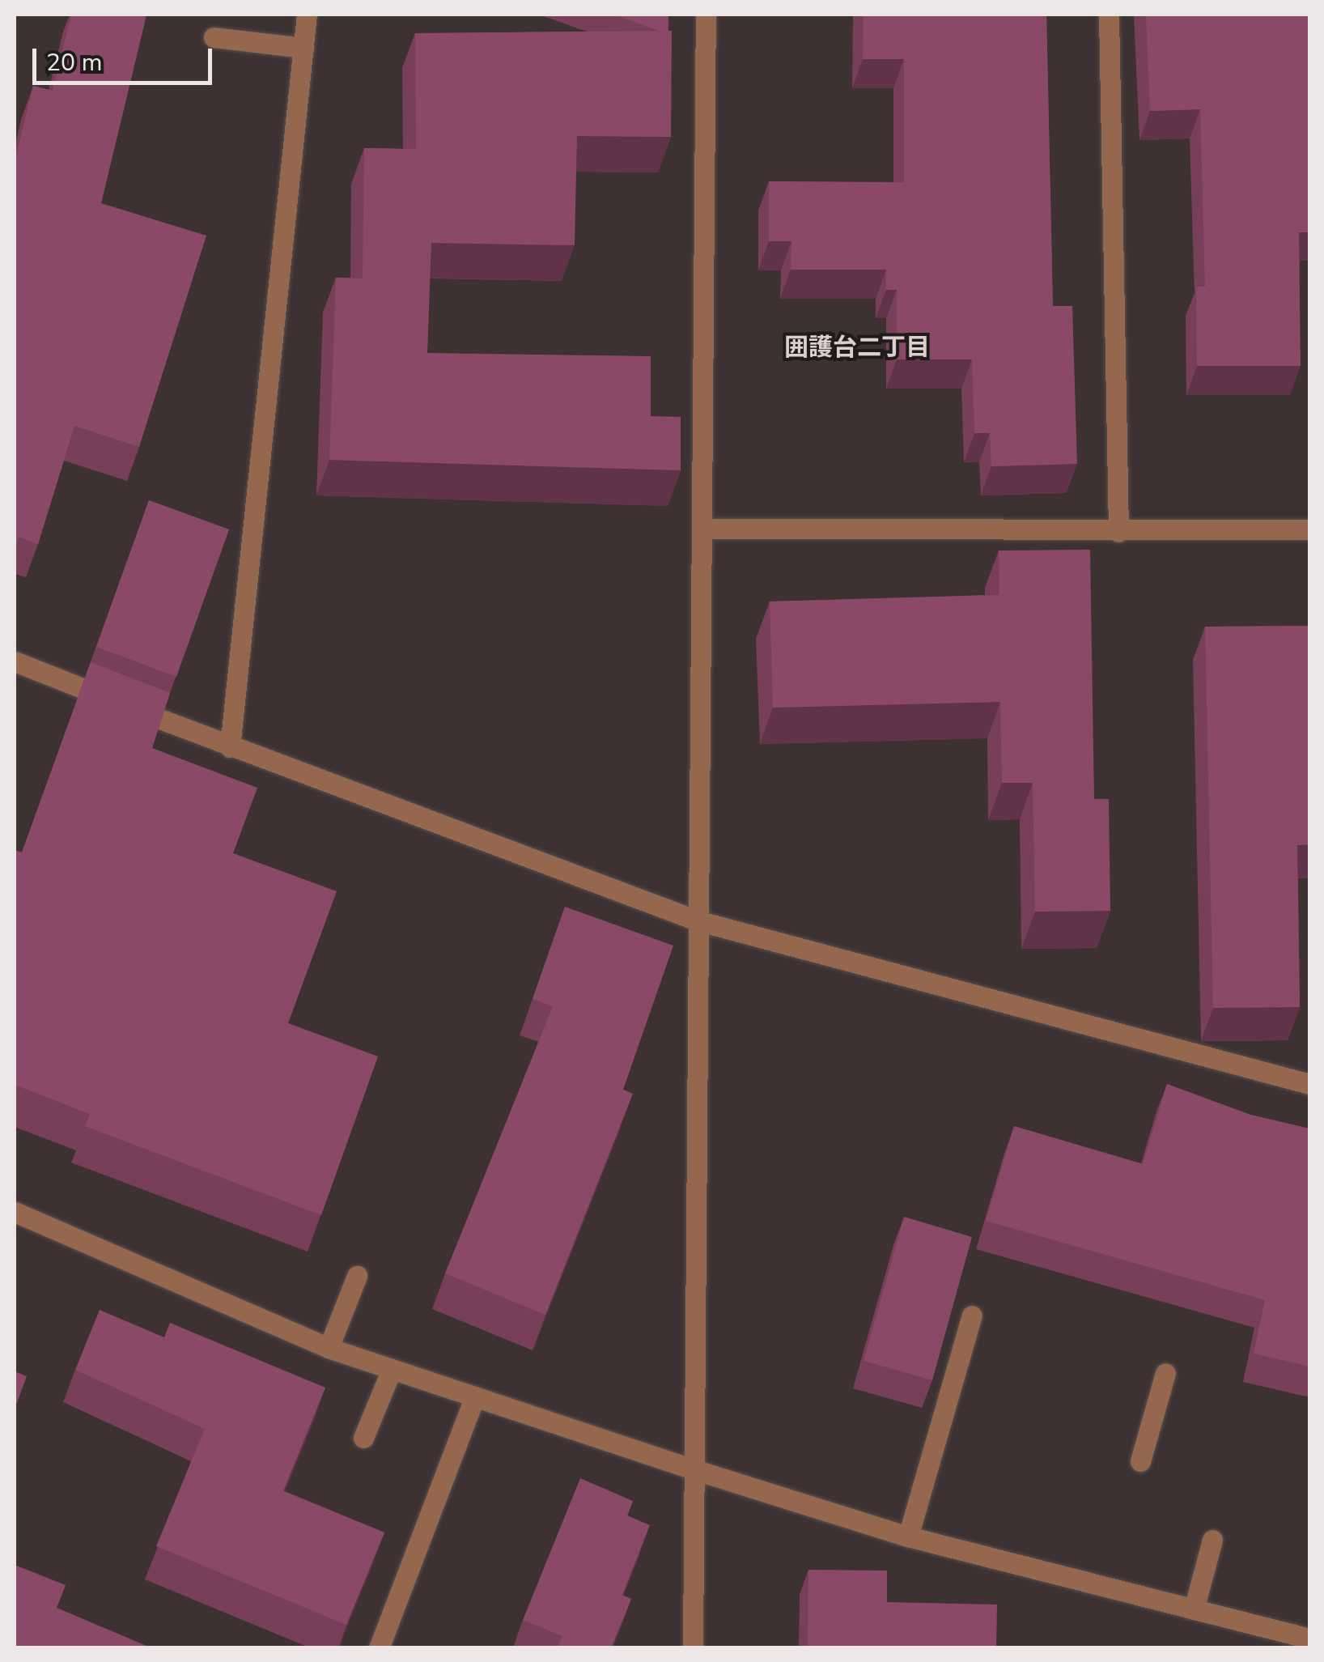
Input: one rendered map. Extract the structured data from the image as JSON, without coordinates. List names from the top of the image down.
{
  "districts": ["囲護台二丁目"],
  "scale_bar": "20 m"
}
